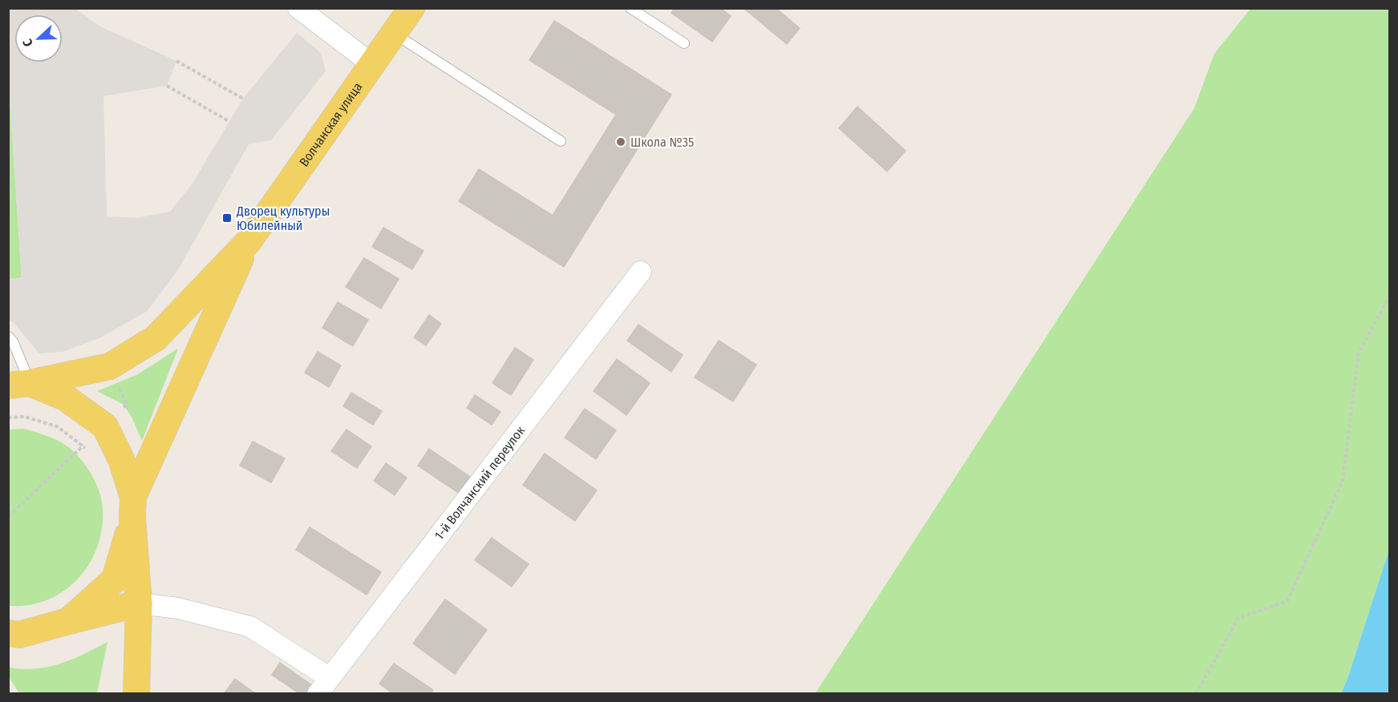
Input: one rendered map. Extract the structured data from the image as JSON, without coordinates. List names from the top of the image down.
{
  "streets": {
    "main road": ["Волчанская улица"],
    "street": ["1-й Волчанский переулок"]
  },
  "places": {
    "other": ["Школа №35"],
    "transit": ["Дворец культуры Юбилейный"]
  },
  "north": "left"
}
